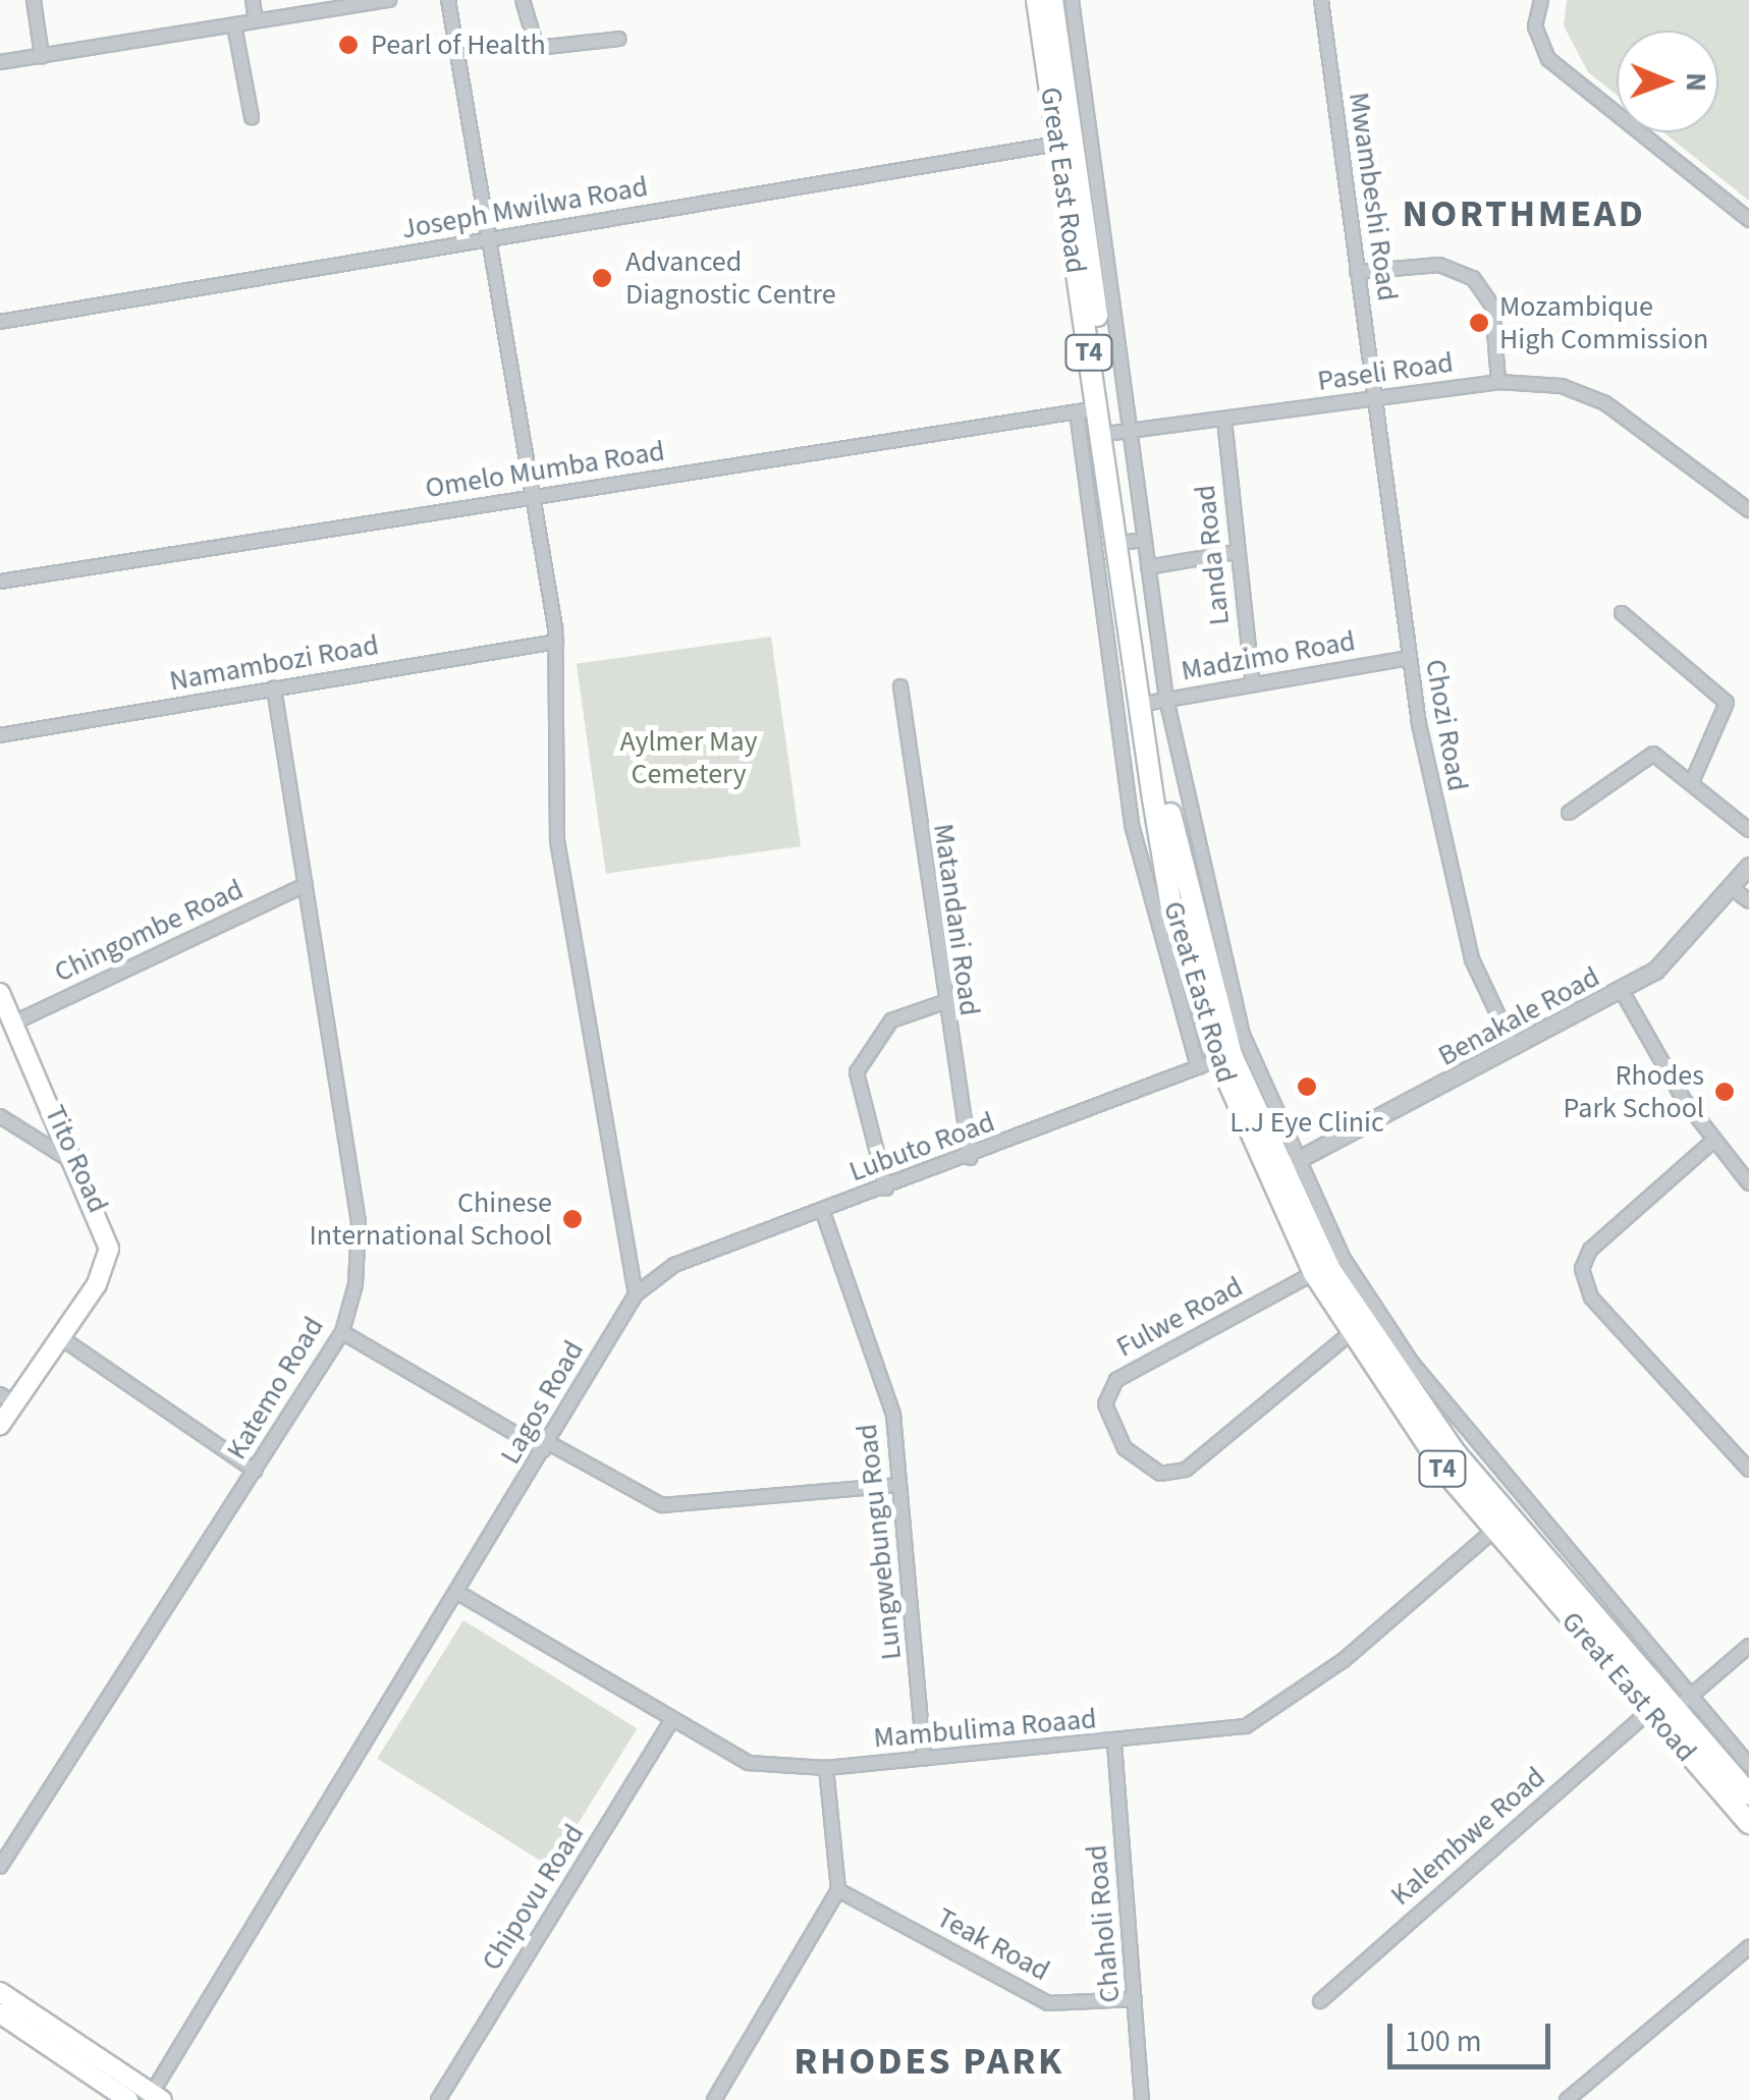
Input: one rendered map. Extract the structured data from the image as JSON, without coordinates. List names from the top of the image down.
{
  "streets": {
    "main road": ["Great East Road", "T4", "Tito Road"],
    "street": [
      "Mwambeshi Road",
      "Joseph Mwilwa Road",
      "Paseli Road",
      "Omelo Mumba Road",
      "Landa Road",
      "Madzimo Road",
      "Namambozi Road",
      "Chozi Road",
      "Matandani Road",
      "Chingombe Road",
      "Benakale Road",
      "Lubuto Road",
      "Fulwe Road",
      "Katemo Road",
      "Lagos Road",
      "Lungwebungu Road",
      "Mambulima Roaad",
      "Kalembwe Road",
      "Chipovu Road",
      "Chaholi Road",
      "Teak Road"
    ]
  },
  "crossings": [
    ["Great East Road", "Joseph Mwilwa Road"],
    ["Great East Road", "Paseli Road"],
    ["Great East Road", "Omelo Mumba Road"],
    ["Great East Road", "Madzimo Road"],
    ["Great East Road", "Benakale Road"],
    ["Great East Road", "Lubuto Road"],
    ["Great East Road", "Fulwe Road"],
    ["Great East Road", "Mambulima Roaad"],
    ["Great East Road", "Kalembwe Road"],
    ["Mwambeshi Road", "Paseli Road"],
    ["Mwambeshi Road", "Chozi Road"],
    ["Paseli Road", "Landa Road"],
    ["Paseli Road", "Chozi Road"],
    ["Landa Road", "Madzimo Road"],
    ["Madzimo Road", "Chozi Road"],
    ["Namambozi Road", "Katemo Road"],
    ["Chozi Road", "Benakale Road"],
    ["Matandani Road", "Lubuto Road"],
    ["Chingombe Road", "Tito Road"],
    ["Chingombe Road", "Katemo Road"],
    ["Lubuto Road", "Lagos Road"],
    ["Lubuto Road", "Lungwebungu Road"],
    ["Lagos Road", "Mambulima Roaad"],
    ["Lungwebungu Road", "Mambulima Roaad"],
    ["Mambulima Roaad", "Chipovu Road"],
    ["Mambulima Roaad", "Chaholi Road"],
    ["Chaholi Road", "Teak Road"]
  ],
  "districts": ["NORTHMEAD", "RHODES PARK"],
  "parks": ["Aylmer May Cemetery"],
  "places": [
    "Pearl of Health",
    "Advanced Diagnostic Centre",
    "Mozambique High Commission",
    "L.J Eye Clinic",
    "Rhodes Park School",
    "Chinese International School"
  ],
  "scale_bar": "100 m",
  "north": "right"
}
